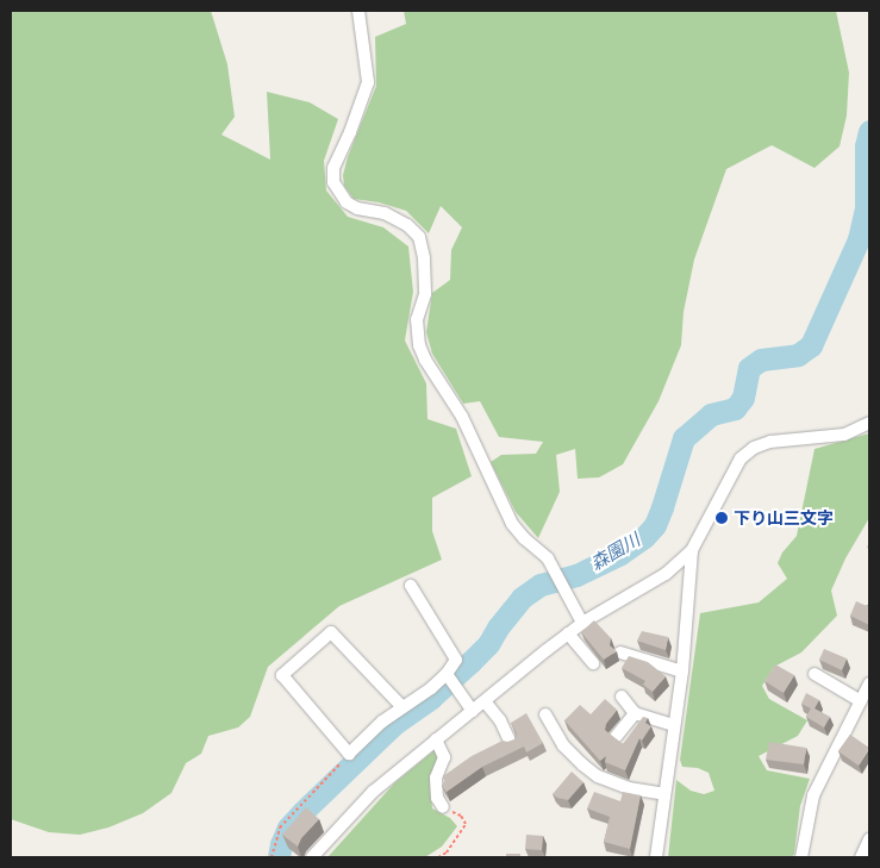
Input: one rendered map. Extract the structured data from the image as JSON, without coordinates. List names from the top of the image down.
{
  "water": ["森園川"],
  "places": ["下り山三文字"]
}
